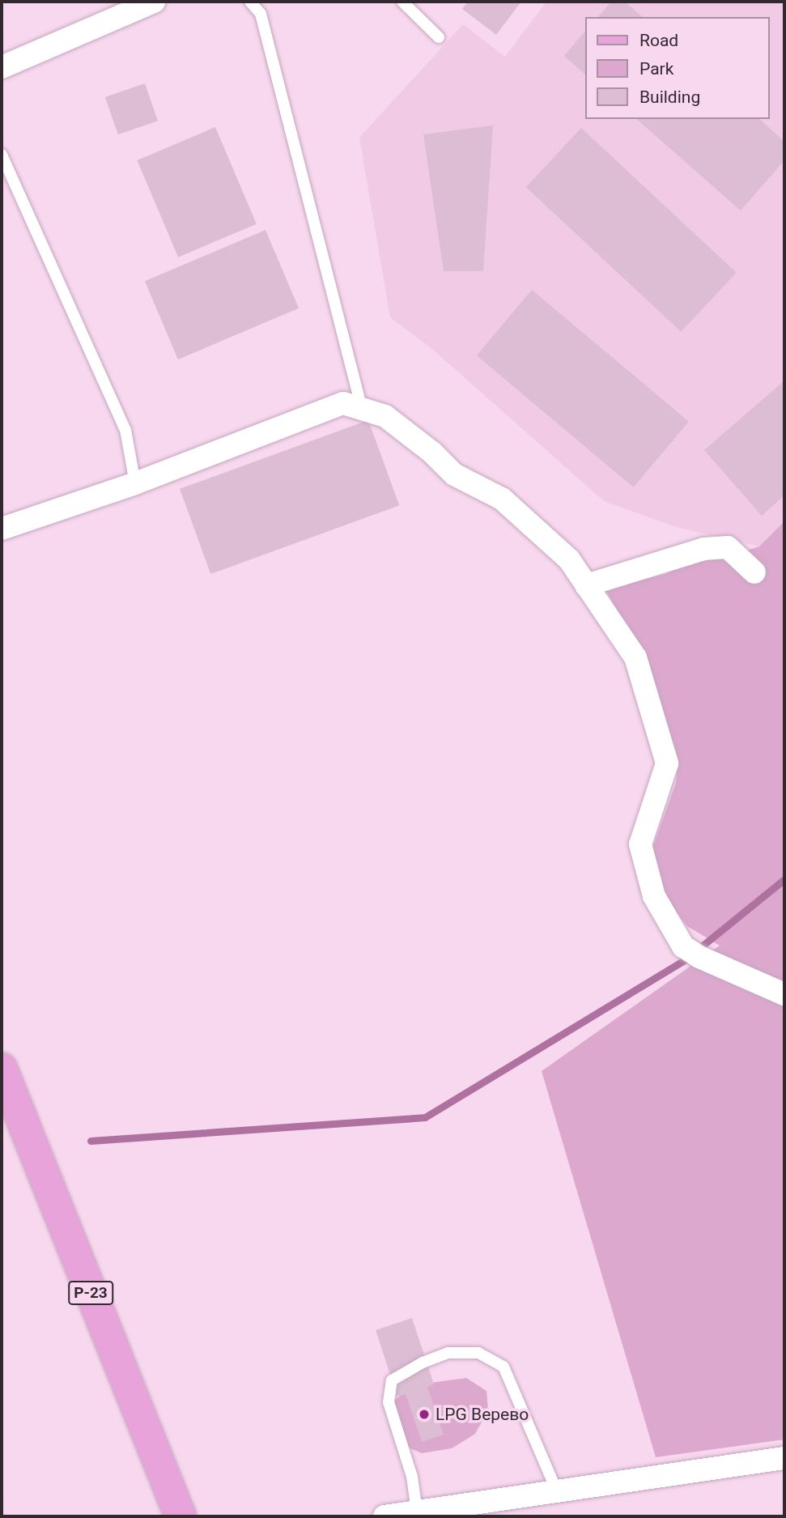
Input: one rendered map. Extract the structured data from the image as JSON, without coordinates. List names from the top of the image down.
{
  "streets": {
    "main road": ["Р-23"]
  },
  "places": ["LPG Верево"],
  "legend": ["Road", "Park", "Building"]
}
